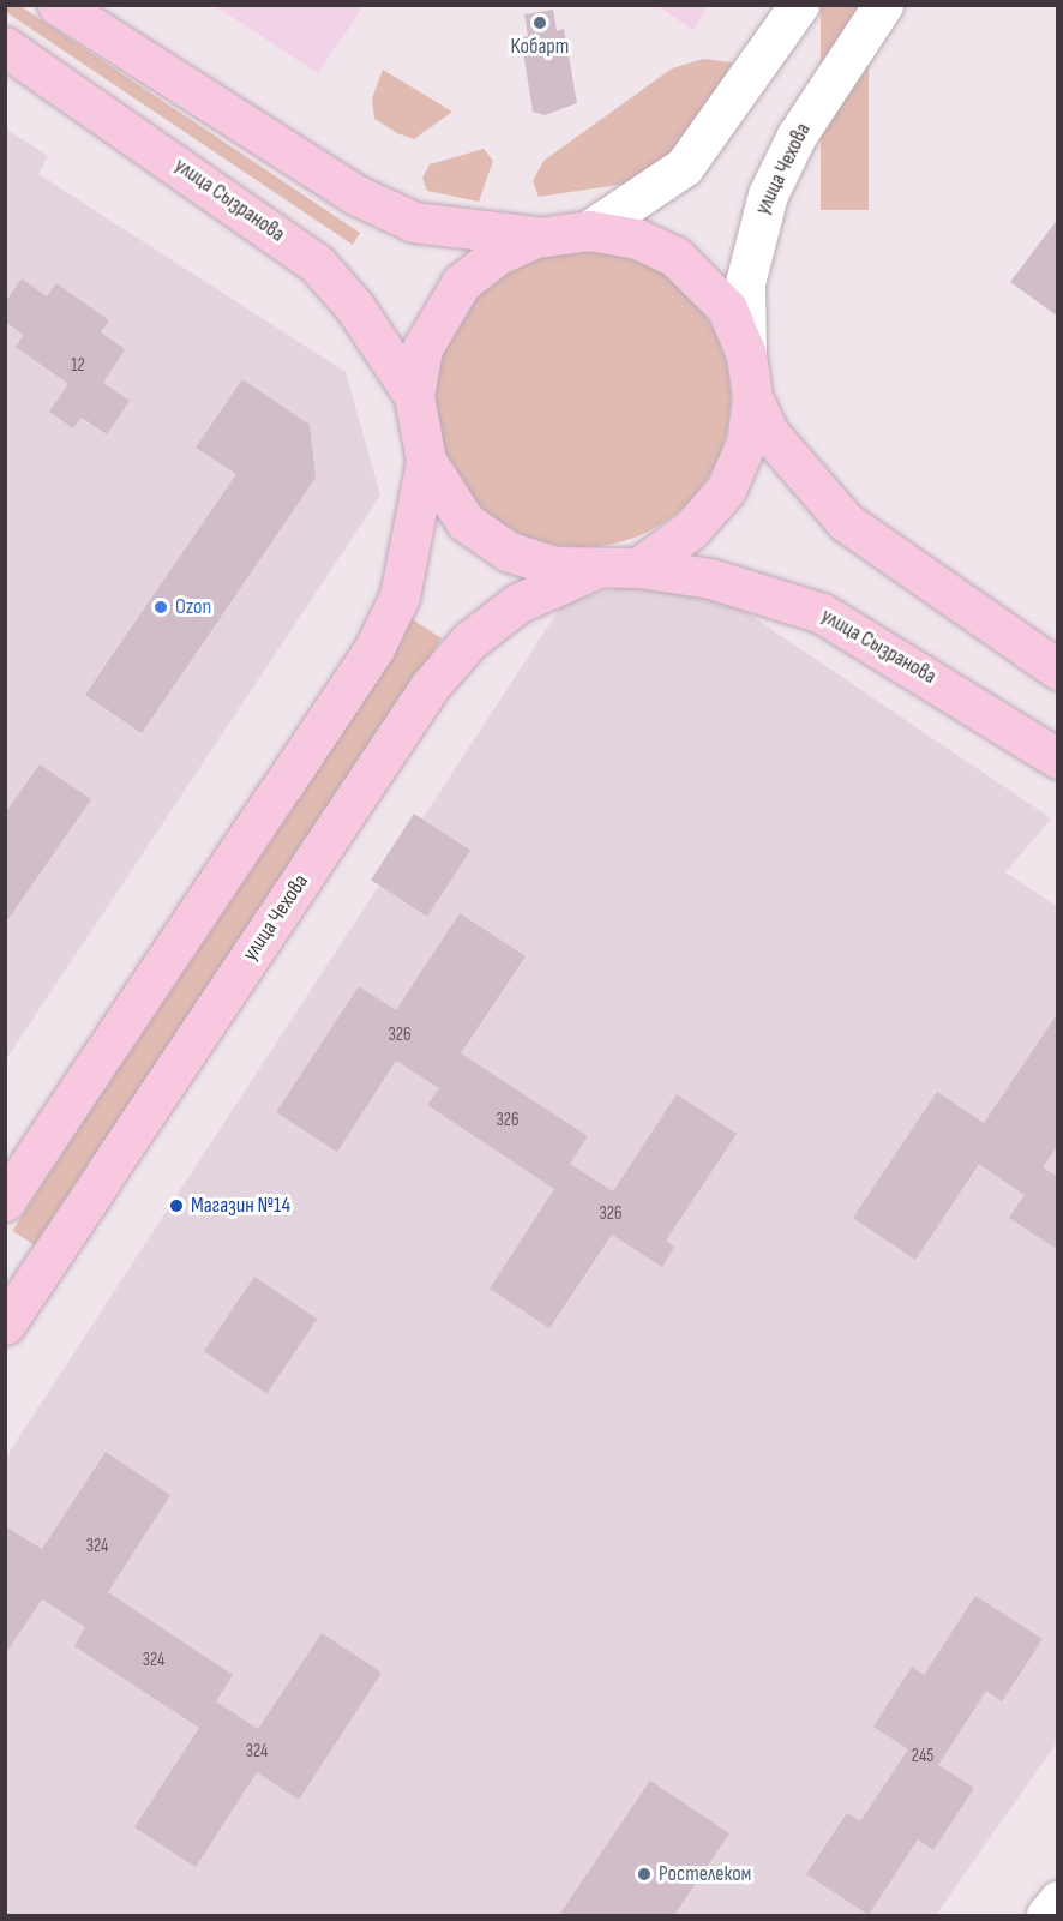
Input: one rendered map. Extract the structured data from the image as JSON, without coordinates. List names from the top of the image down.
{
  "streets": {
    "main road": ["улица Чехова", "улица Сызранова"]
  },
  "crossings": [
    ["улица Чехова", "улица Сызранова"]
  ],
  "places": [
    "Кобарт",
    "Ozon",
    "Магазин №14",
    "Ростелеком"
  ],
  "house_numbers": [
    "12",
    "326",
    "326",
    "326",
    "324",
    "324",
    "324",
    "245"
  ]
}
